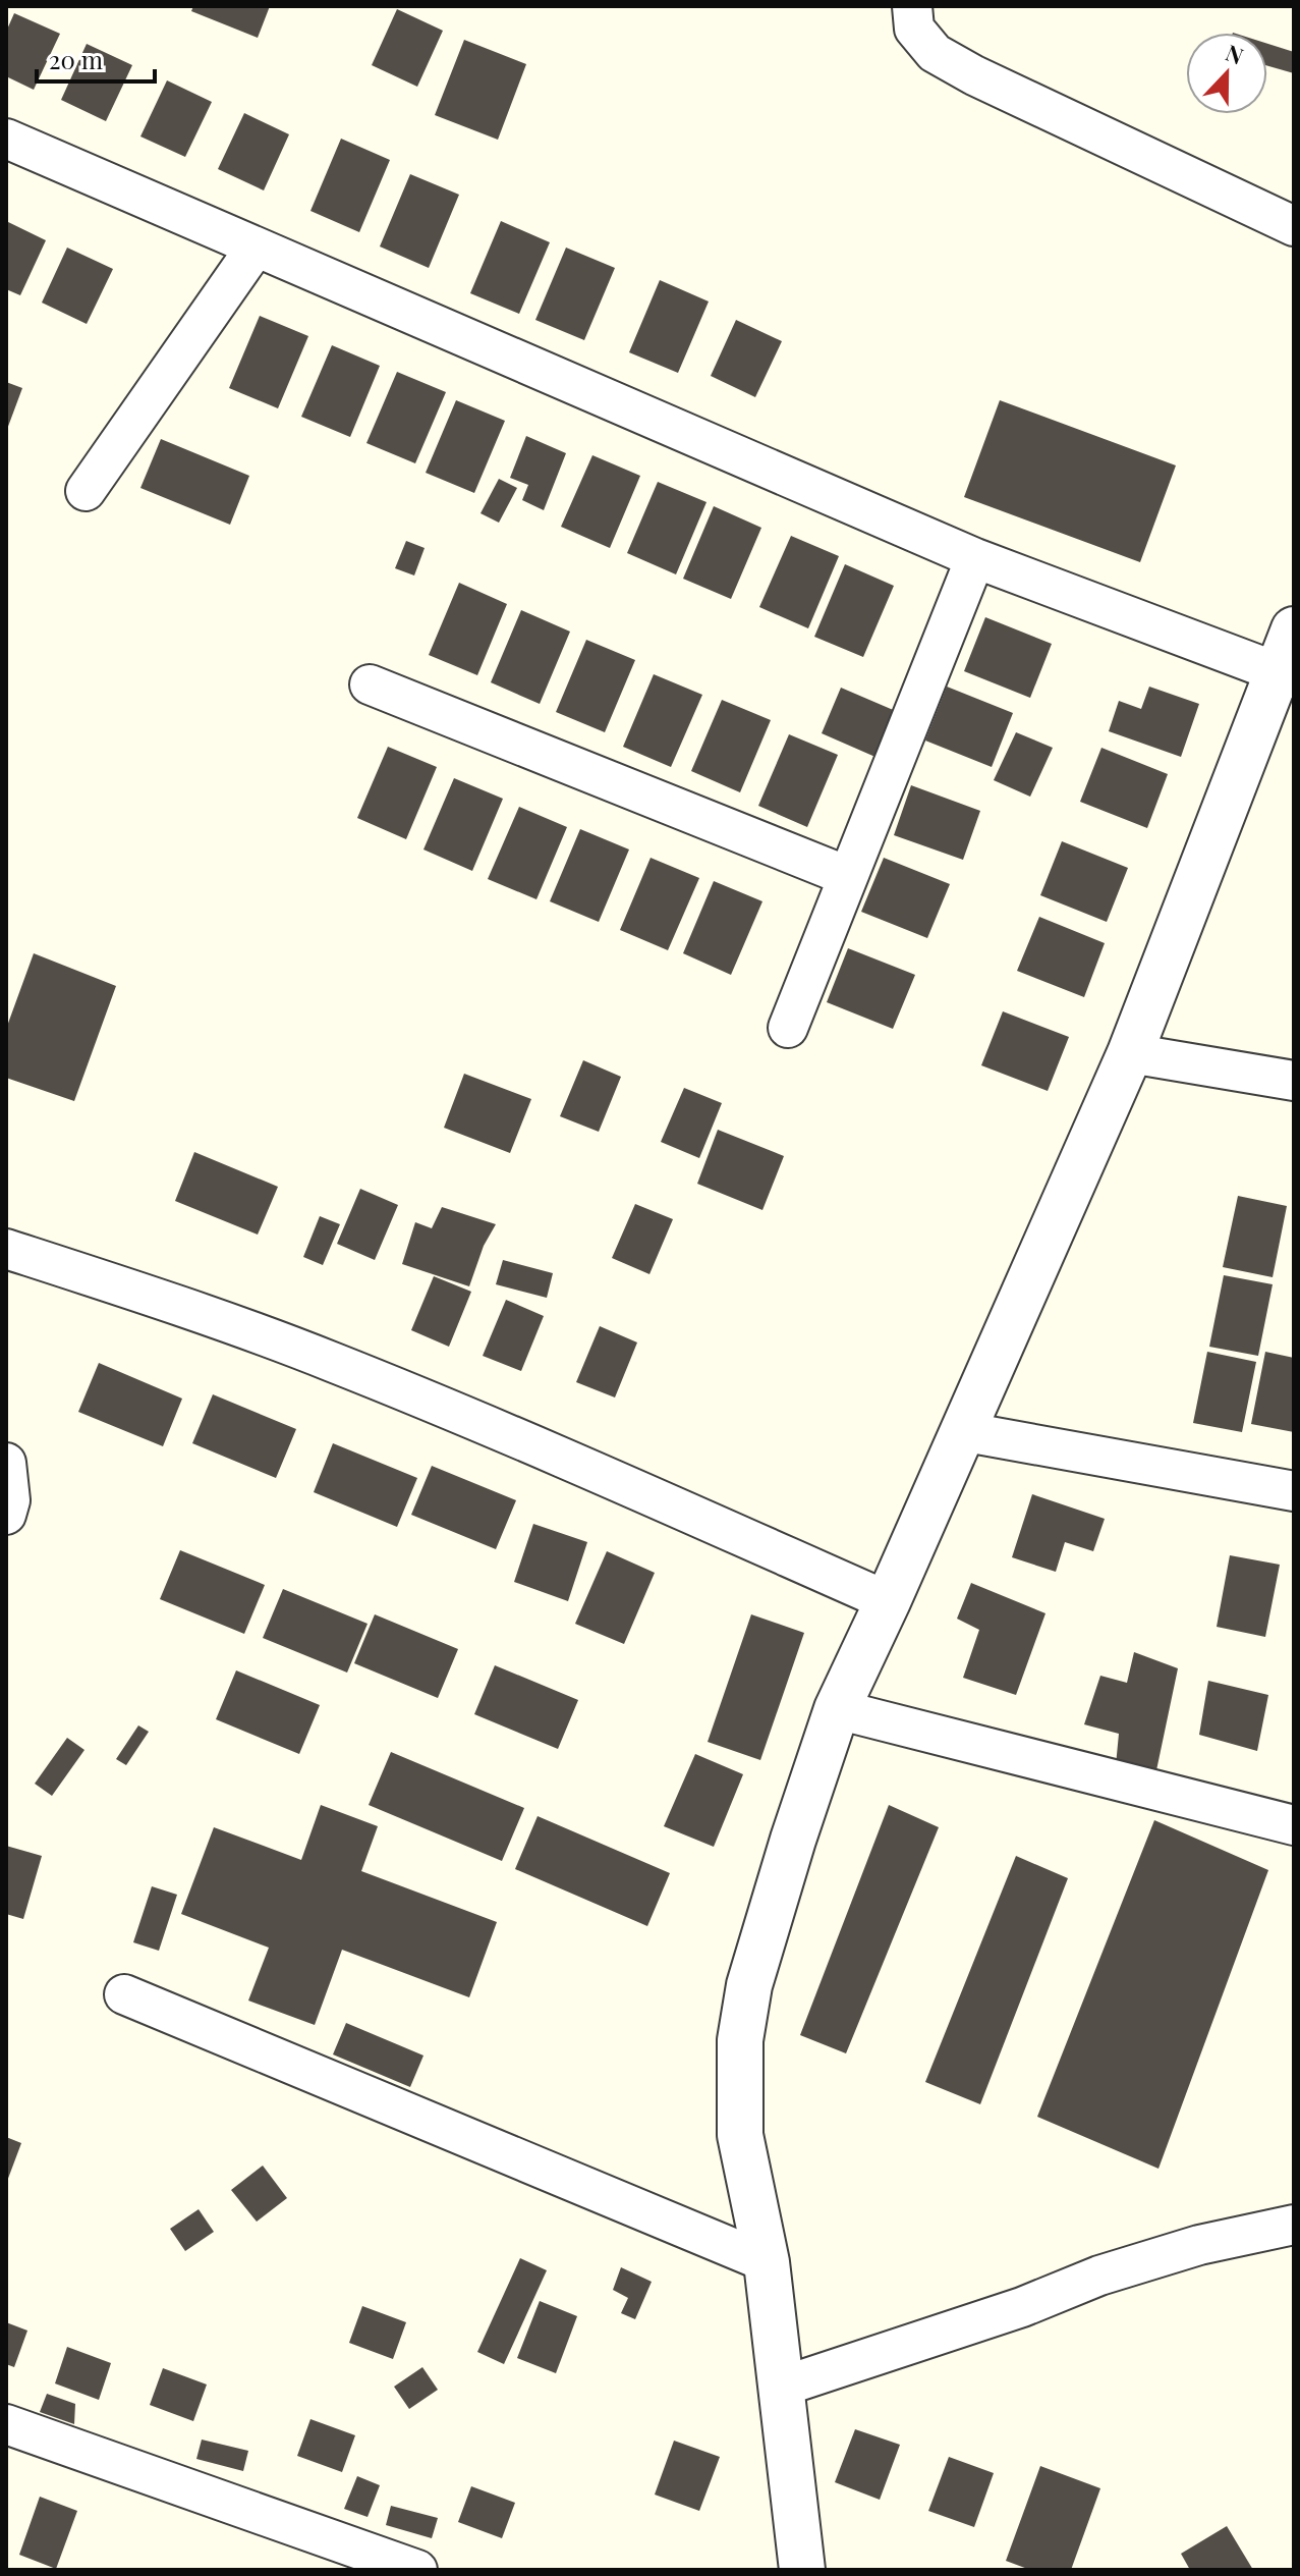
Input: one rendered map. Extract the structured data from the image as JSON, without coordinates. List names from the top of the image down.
{
  "scale_bar": "20 m",
  "north": "top"
}
